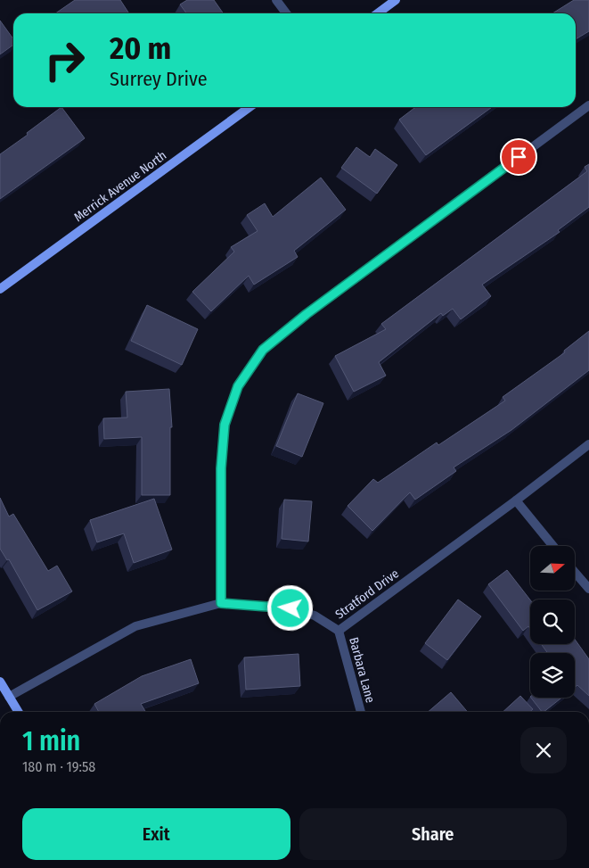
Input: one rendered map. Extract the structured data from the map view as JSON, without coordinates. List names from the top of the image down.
{
  "streets": {
    "main road": ["Merrick Avenue North"],
    "street": ["Stratford Drive", "Barbara Lane"]
  },
  "crossings": [
    ["Stratford Drive", "Barbara Lane"]
  ],
  "north": "right",
  "page": {
    "turn": ["20 m", "Surrey Drive"],
    "heading": ["1 min", "180 m · 19:58"],
    "buttons": ["Exit", "Share"]
  }
}
